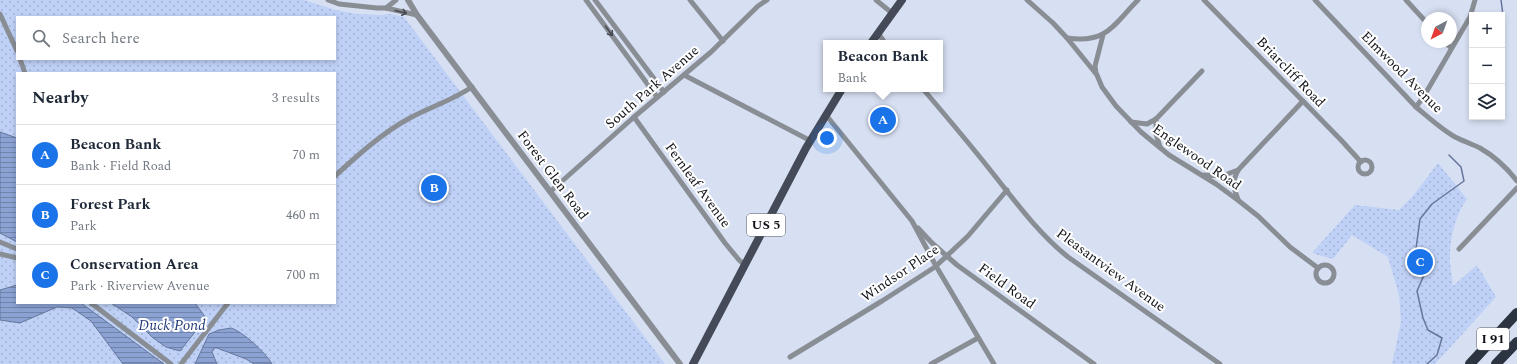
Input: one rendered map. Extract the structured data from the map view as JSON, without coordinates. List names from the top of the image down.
{
  "streets": {
    "highway": ["I 91"],
    "main road": ["US 5"],
    "street": [
      "Briarcliff Road",
      "Elmwood Avenue",
      "South Park Avenue",
      "Englewood Road",
      "Forest Glen Road",
      "Fernleaf Avenue",
      "Pleasantview Avenue",
      "Windsor Place",
      "Field Road"
    ]
  },
  "crossings": [
    ["South Park Avenue", "Forest Glen Road"],
    ["South Park Avenue", "Fernleaf Avenue"],
    ["Fernleaf Avenue", "US 5"],
    ["US 5", "Field Road"],
    ["Pleasantview Avenue", "Windsor Place"],
    ["Windsor Place", "Field Road"]
  ],
  "water": ["Duck Pond"],
  "north": "bottom left",
  "page": {
    "map_buttons": ["+", "−"],
    "search": "Search here",
    "popup": ["Beacon Bank", "Bank"],
    "heading": ["Nearby", "3 results"],
    "pins": ["A", "B", "C"],
    "list": [
      {
        "mark": "A",
        "name": "Beacon Bank",
        "note": "Bank · Field Road",
        "value": "70 m"
      },
      {
        "mark": "B",
        "name": "Forest Park",
        "note": "Park",
        "value": "460 m"
      },
      {
        "mark": "C",
        "name": "Conservation Area",
        "note": "Park · Riverview Avenue",
        "value": "700 m"
      }
    ]
  }
}
